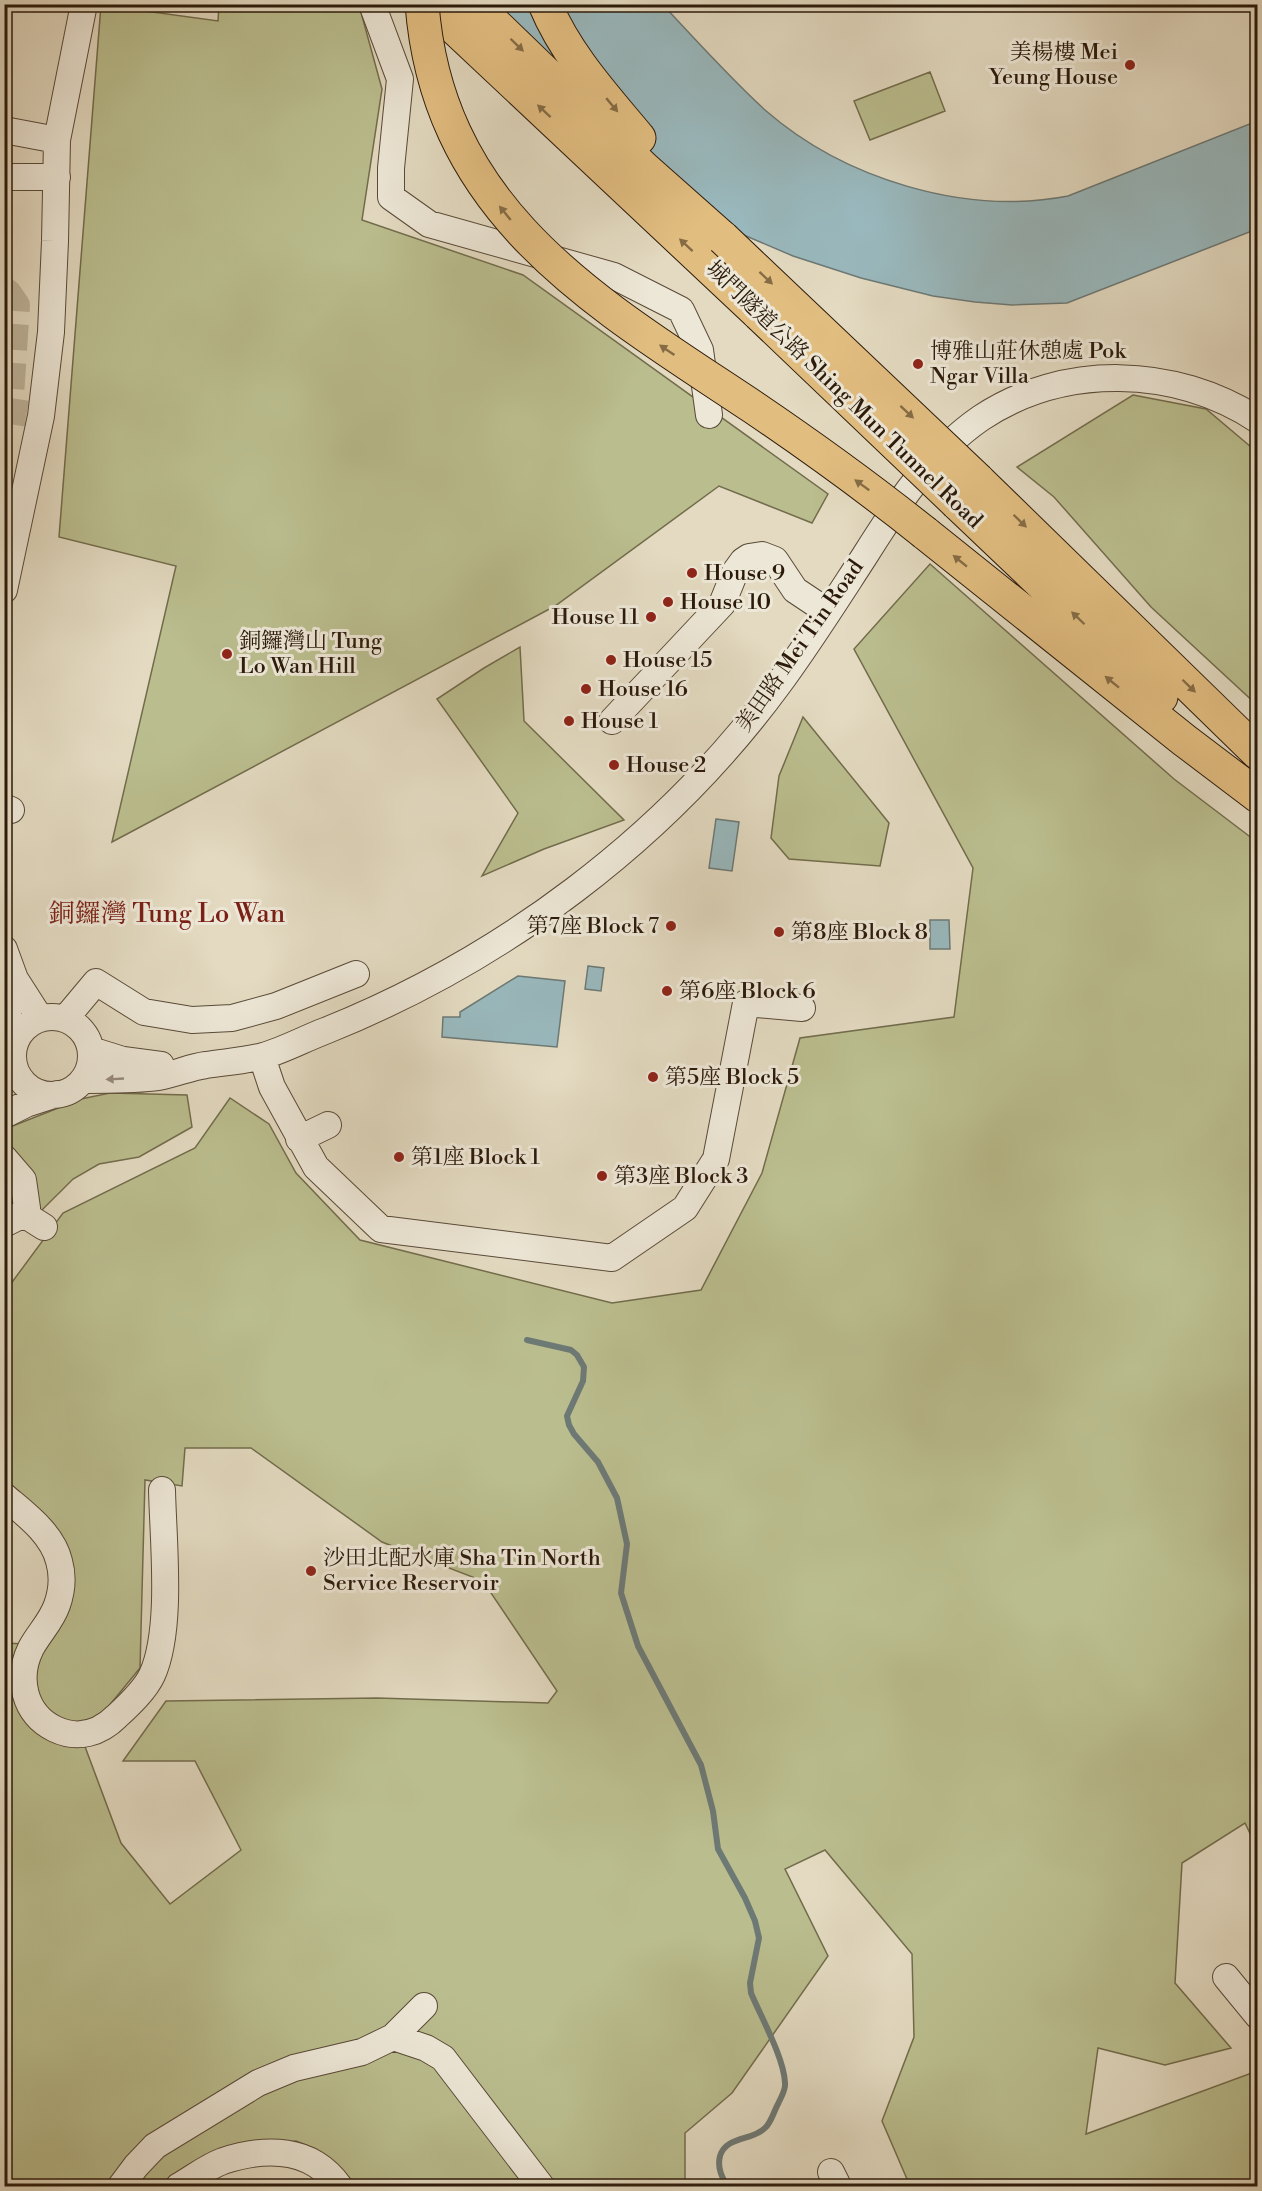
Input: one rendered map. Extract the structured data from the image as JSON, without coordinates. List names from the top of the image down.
{
  "streets": {
    "highway": ["城門隧道公路 Shing Mun Tunnel Road"],
    "street": ["美田路 Mei Tin Road"]
  },
  "districts": ["銅鑼灣 Tung Lo Wan"],
  "places": [
    "美楊樓 Mei Yeung House",
    "博雅山莊休憩處 Pok Ngar Villa",
    "House 9",
    "House 10",
    "House 11",
    "銅鑼灣山 Tung Lo Wan Hill",
    "House 15",
    "House 16",
    "House 1",
    "House 2",
    "第7座 Block 7",
    "第8座 Block 8",
    "第6座 Block 6",
    "第5座 Block 5",
    "第1座 Block 1",
    "第3座 Block 3",
    "沙田北配水庫 Sha Tin North Service Reservoir"
  ]
}
